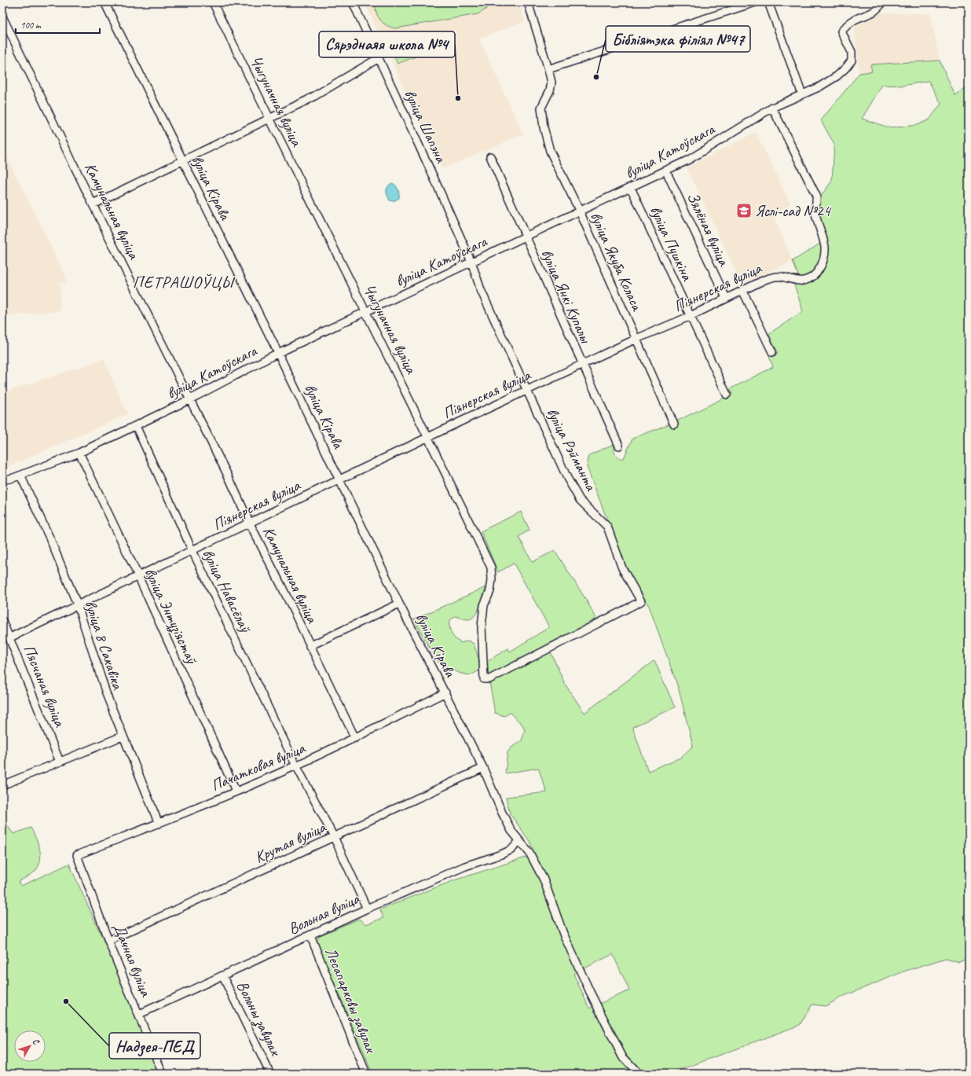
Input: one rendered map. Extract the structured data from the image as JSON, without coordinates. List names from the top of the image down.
{
  "streets": {
    "street": [
      "Чыгуначная вуліца",
      "вуліца Шапэна",
      "вуліца Катоўскага",
      "вуліца Кірава",
      "Камунальная вуліца",
      "Зялёная вуліца",
      "вуліца Пушкіна",
      "вуліца Якуба Коласа",
      "Піянерская вуліца",
      "вуліца Янкі Купалы",
      "вуліца Рэйманта",
      "вуліца Навасёлаў",
      "вуліца Энтузіястаў",
      "вуліца 8 Сакавіка",
      "Пясчаная вуліца",
      "Пачатковая вуліца",
      "Крутая вуліца",
      "Вольная вуліца",
      "Дачная вуліца",
      "Лесапарковы завулак",
      "Вольны завулак"
    ]
  },
  "crossings": [
    ["Чыгуначная вуліца", "вуліца Катоўскага"],
    ["Чыгуначная вуліца", "Піянерская вуліца"],
    ["Чыгуначная вуліца", "вуліца Рэйманта"],
    ["вуліца Шапэна", "вуліца Катоўскага"],
    ["вуліца Шапэна", "вуліца Рэйманта"],
    ["вуліца Катоўскага", "вуліца Кірава"],
    ["вуліца Катоўскага", "Камунальная вуліца"],
    ["вуліца Катоўскага", "Зялёная вуліца"],
    ["вуліца Катоўскага", "вуліца Пушкіна"],
    ["вуліца Катоўскага", "вуліца Якуба Коласа"],
    ["вуліца Катоўскага", "Піянерская вуліца"],
    ["вуліца Катоўскага", "вуліца Янкі Купалы"],
    ["вуліца Катоўскага", "вуліца Рэйманта"],
    ["вуліца Катоўскага", "вуліца Навасёлаў"],
    ["вуліца Катоўскага", "вуліца Энтузіястаў"],
    ["вуліца Катоўскага", "вуліца 8 Сакавіка"],
    ["вуліца Кірава", "Піянерская вуліца"],
    ["вуліца Кірава", "Пачатковая вуліца"],
    ["вуліца Кірава", "Крутая вуліца"],
    ["вуліца Кірава", "Вольная вуліца"],
    ["Камунальная вуліца", "Піянерская вуліца"],
    ["Камунальная вуліца", "Пачатковая вуліца"],
    ["Зялёная вуліца", "Піянерская вуліца"],
    ["вуліца Пушкіна", "Піянерская вуліца"],
    ["вуліца Якуба Коласа", "Піянерская вуліца"],
    ["Піянерская вуліца", "вуліца Янкі Купалы"],
    ["Піянерская вуліца", "вуліца Рэйманта"],
    ["Піянерская вуліца", "вуліца Навасёлаў"],
    ["Піянерская вуліца", "вуліца Энтузіястаў"],
    ["Піянерская вуліца", "вуліца 8 Сакавіка"],
    ["Піянерская вуліца", "Пясчаная вуліца"],
    ["вуліца Навасёлаў", "Пачатковая вуліца"],
    ["вуліца Навасёлаў", "Крутая вуліца"],
    ["вуліца Навасёлаў", "Вольная вуліца"],
    ["вуліца Энтузіястаў", "Пачатковая вуліца"],
    ["вуліца 8 Сакавіка", "Пачатковая вуліца"],
    ["Пачатковая вуліца", "Дачная вуліца"],
    ["Крутая вуліца", "Дачная вуліца"],
    ["Вольная вуліца", "Дачная вуліца"],
    ["Вольная вуліца", "Лесапарковы завулак"],
    ["Вольная вуліца", "Вольны завулак"]
  ],
  "districts": ["ПЕТРАШОЎЦЫ"],
  "places": {
    "other": ["Бібліятэка філіял №47", "Сярэднаяя школа №4", "Надзея-ПЕД"],
    "school or university": ["Яслі-сад №24"]
  },
  "scale_bar": "100 m",
  "north": "top right"
}
